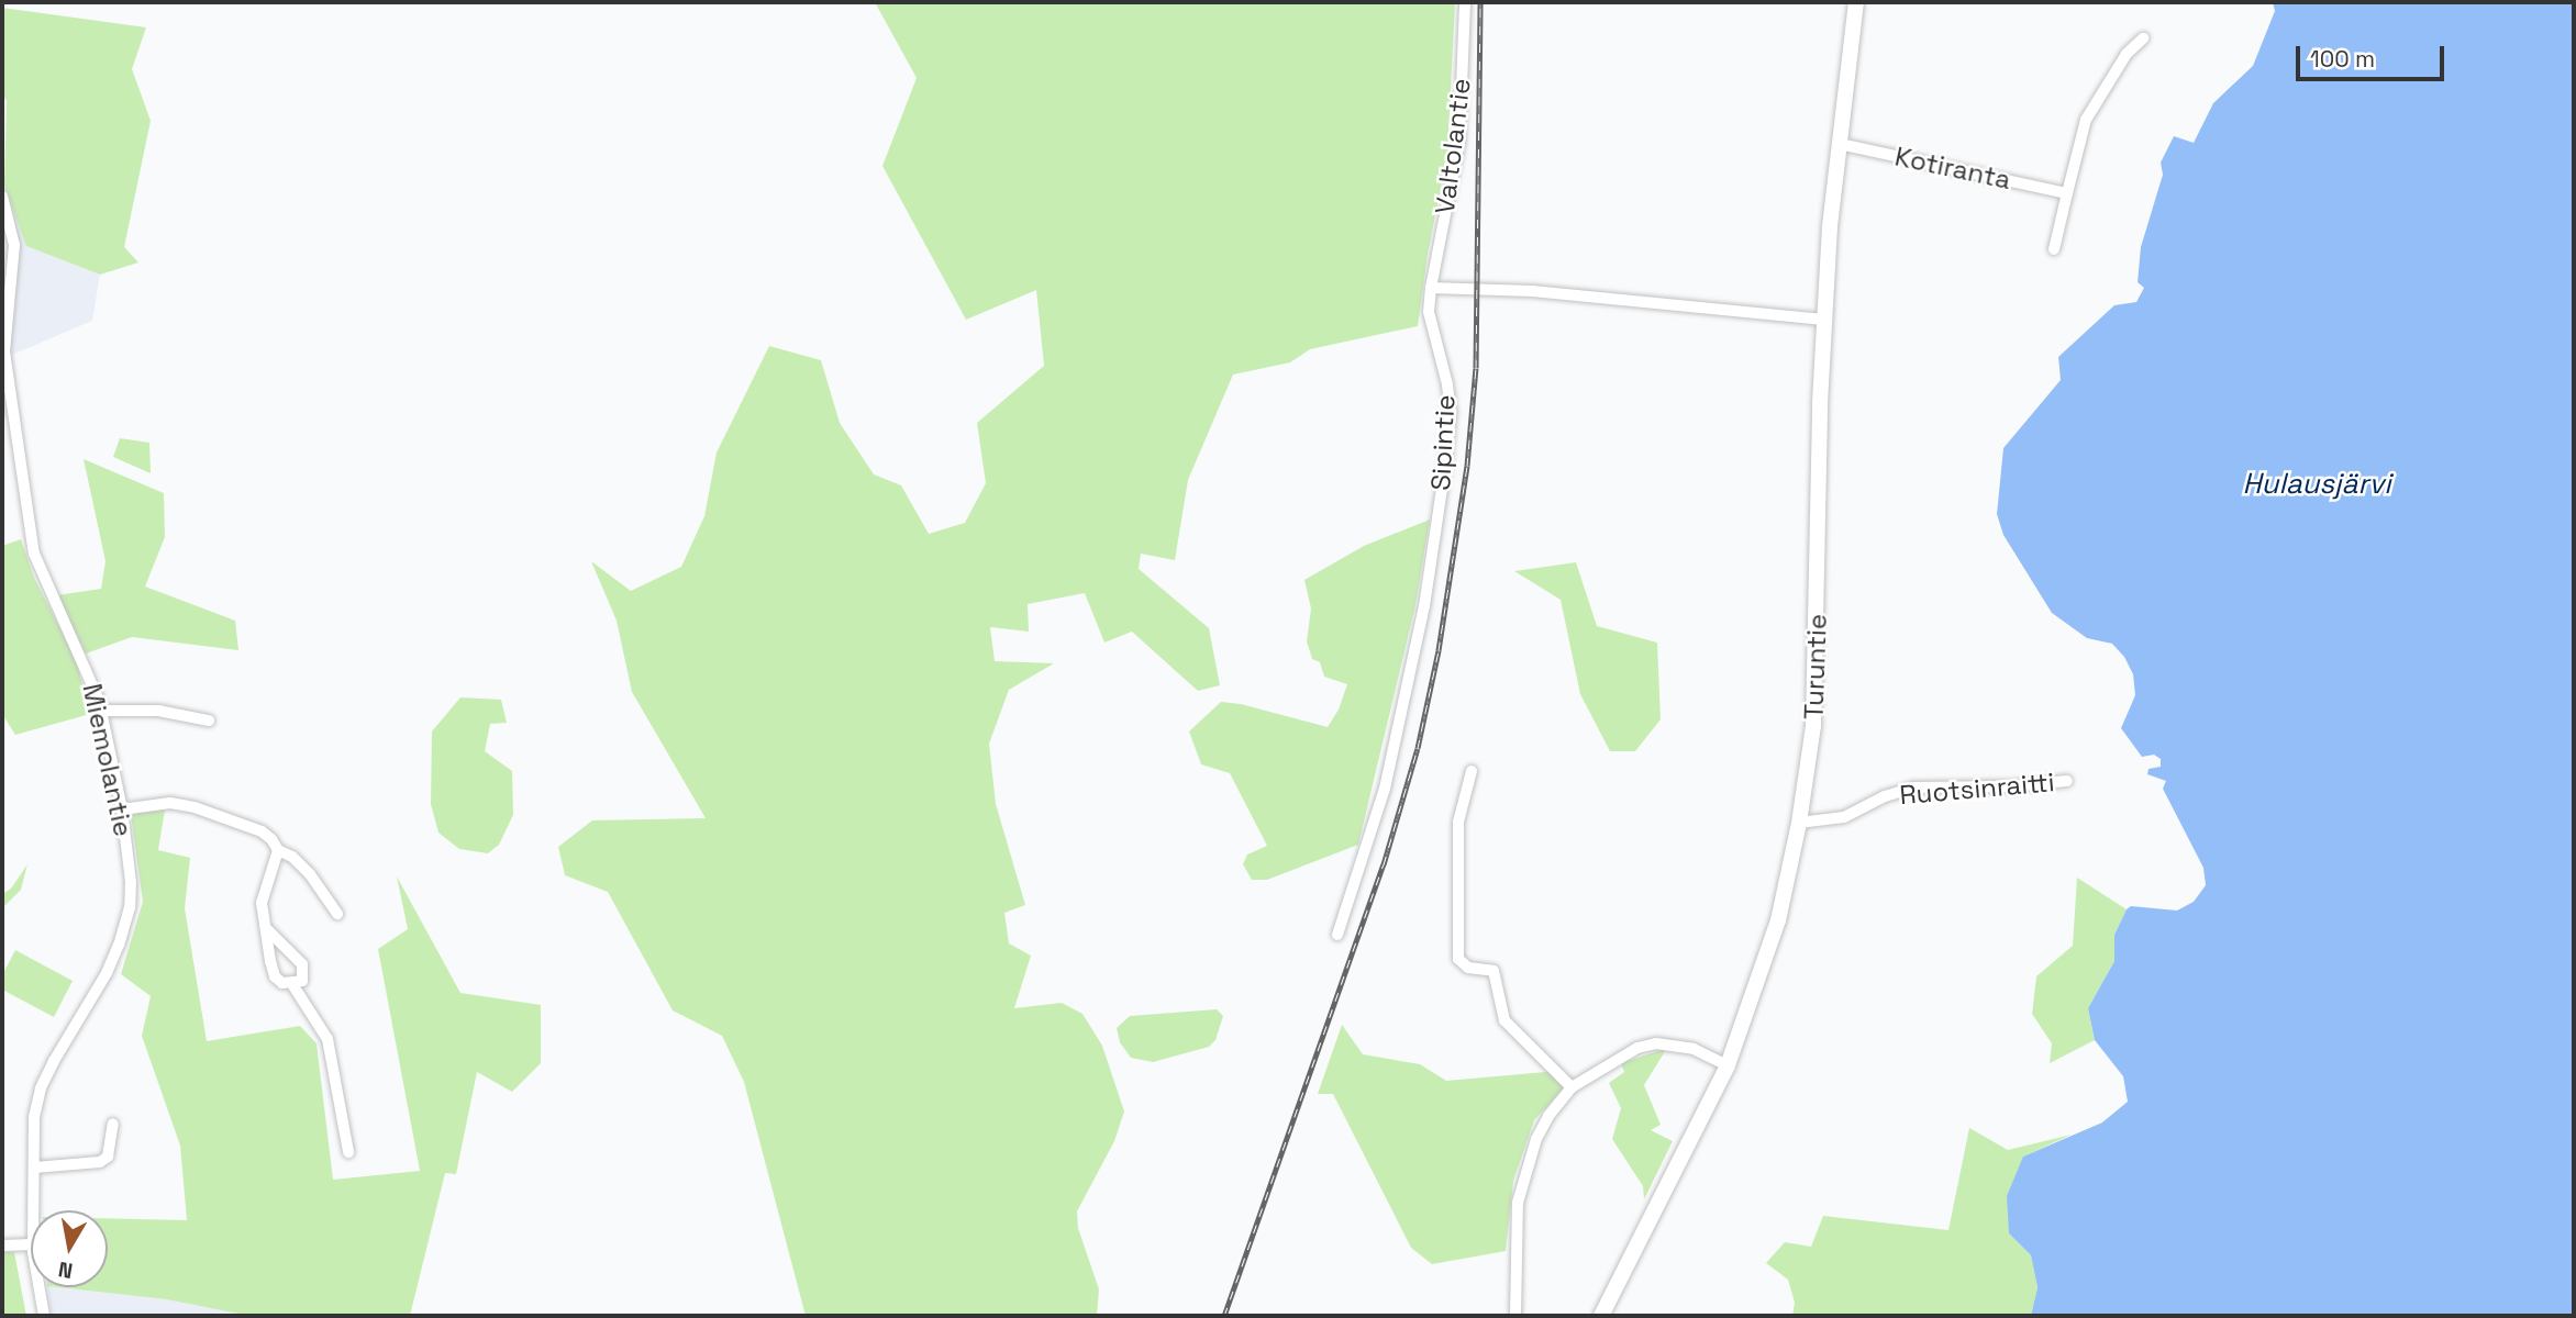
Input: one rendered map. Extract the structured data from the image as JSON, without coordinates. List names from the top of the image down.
{
  "streets": {
    "main road": ["Turuntie"],
    "street": [
      "Valtolantie",
      "Kotiranta",
      "Sipintie",
      "Miemolantie",
      "Ruotsinraitti"
    ]
  },
  "crossings": [
    ["Valtolantie", "Sipintie"],
    ["Kotiranta", "Turuntie"],
    ["Turuntie", "Ruotsinraitti"]
  ],
  "water": ["Hulausjärvi"],
  "scale_bar": "100 m",
  "north": "bottom"
}
